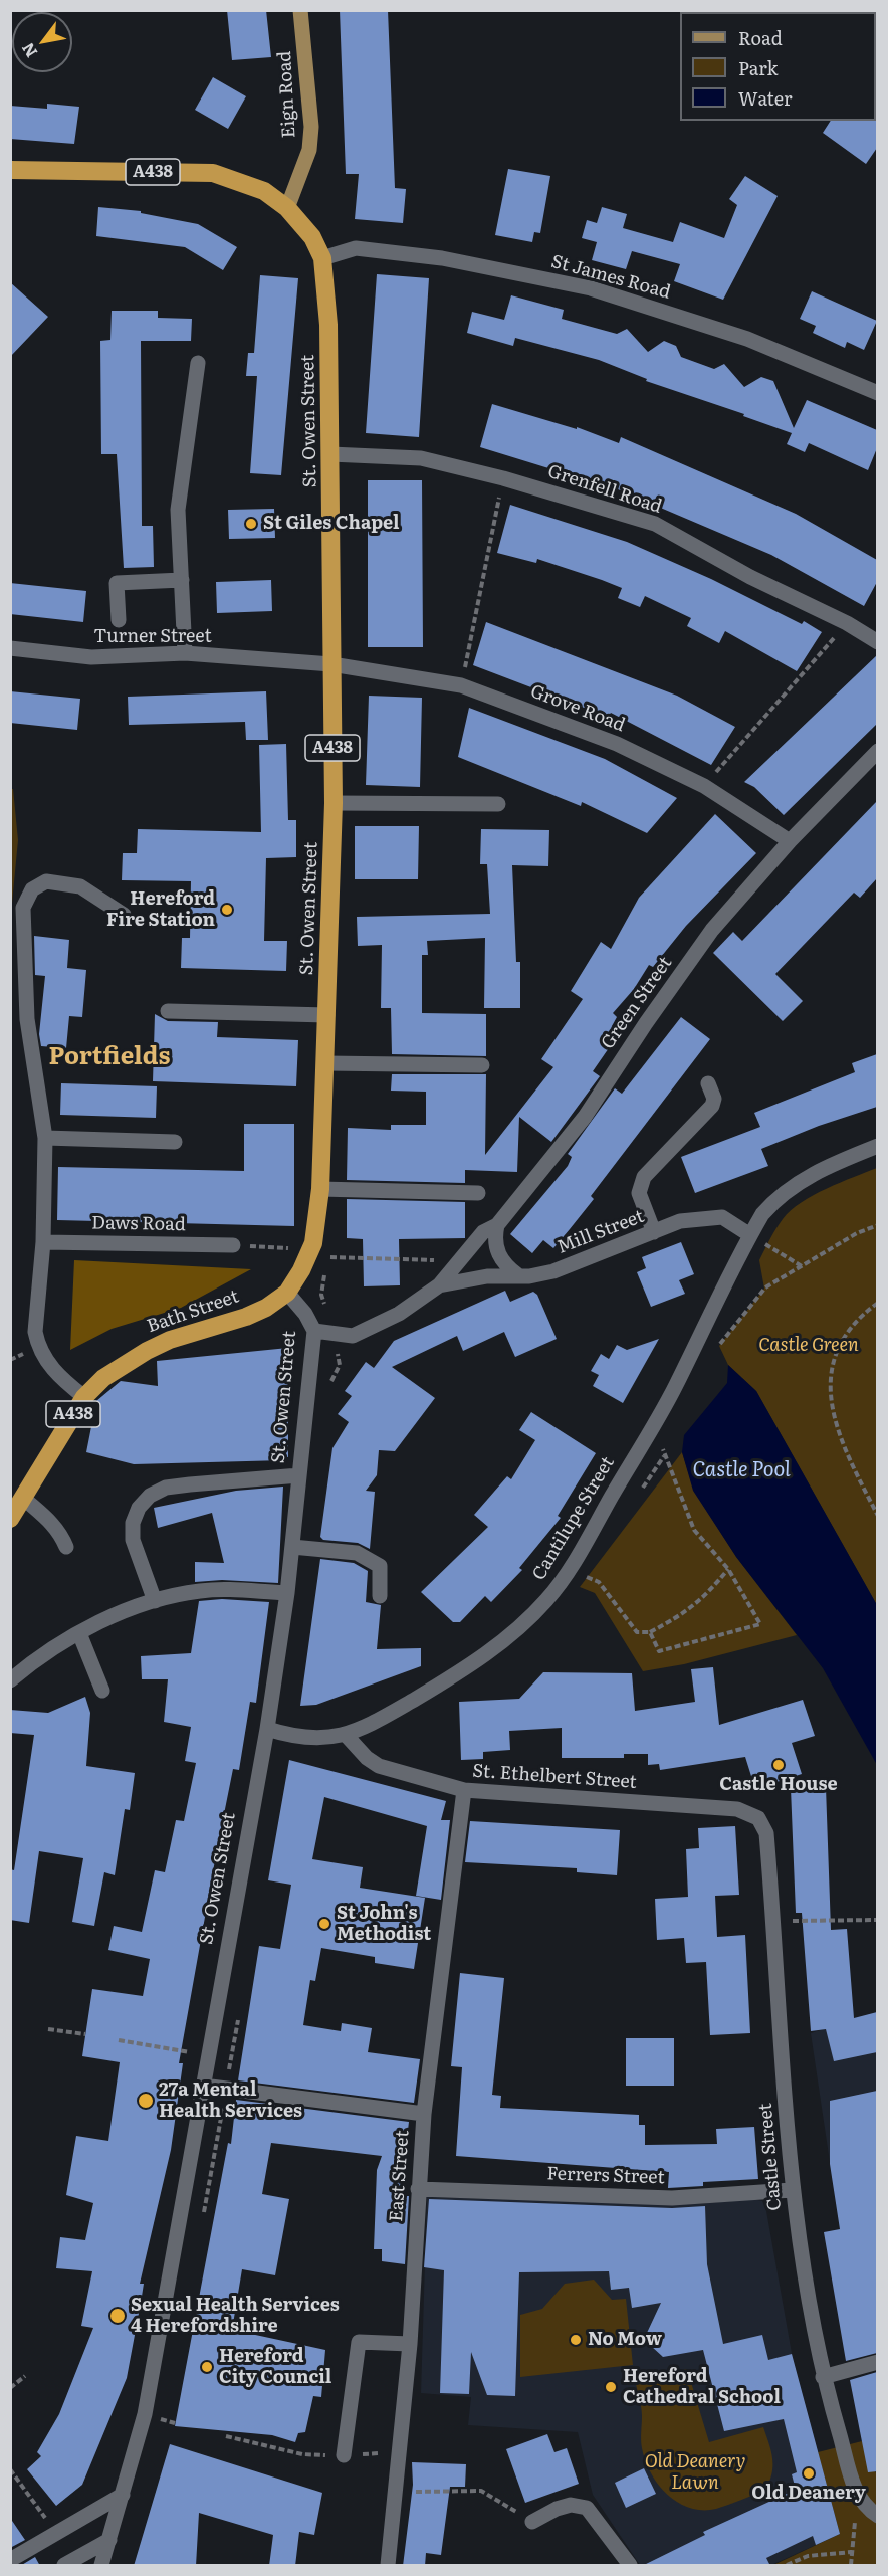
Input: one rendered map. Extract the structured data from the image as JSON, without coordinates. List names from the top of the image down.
{
  "streets": {
    "highway": ["A438", "St. Owen Street", "Bath Street"],
    "main road": ["Eign Road"],
    "street": [
      "St James Road",
      "Grenfell Road",
      "Turner Street",
      "Grove Road",
      "Green Street",
      "Daws Road",
      "Mill Street",
      "Cantilupe Street",
      "St. Ethelbert Street",
      "Castle Street",
      "East Street",
      "Ferrers Street"
    ]
  },
  "crossings": [
    ["Eign Road", "A438"],
    ["Eign Road", "St. Owen Street"],
    ["A438", "St. Owen Street"],
    ["St James Road", "St. Owen Street"],
    ["St. Owen Street", "Grenfell Road"],
    ["St. Owen Street", "Turner Street"],
    ["St. Owen Street", "Grove Road"],
    ["St. Owen Street", "Mill Street"],
    ["St. Owen Street", "Bath Street"],
    ["St. Owen Street", "Cantilupe Street"],
    ["Turner Street", "Grove Road"],
    ["Grove Road", "Green Street"],
    ["Green Street", "Mill Street"],
    ["Mill Street", "Cantilupe Street"],
    ["Cantilupe Street", "St. Ethelbert Street"],
    ["St. Ethelbert Street", "Castle Street"],
    ["St. Ethelbert Street", "East Street"],
    ["Castle Street", "Ferrers Street"],
    ["East Street", "Ferrers Street"]
  ],
  "districts": ["Portfields"],
  "water": ["Castle Pool"],
  "parks": ["Castle Green", "Old Deanery Lawn"],
  "places": [
    "St Giles Chapel",
    "Hereford Fire Station",
    "Castle House",
    "St John's Methodist",
    "27a Mental Health Services",
    "Sexual Health Services 4 Herefordshire",
    "No Mow",
    "Hereford City Council",
    "Hereford Cathedral School",
    "Old Deanery"
  ],
  "legend": ["Road", "Park", "Water"],
  "north": "bottom left"
}
